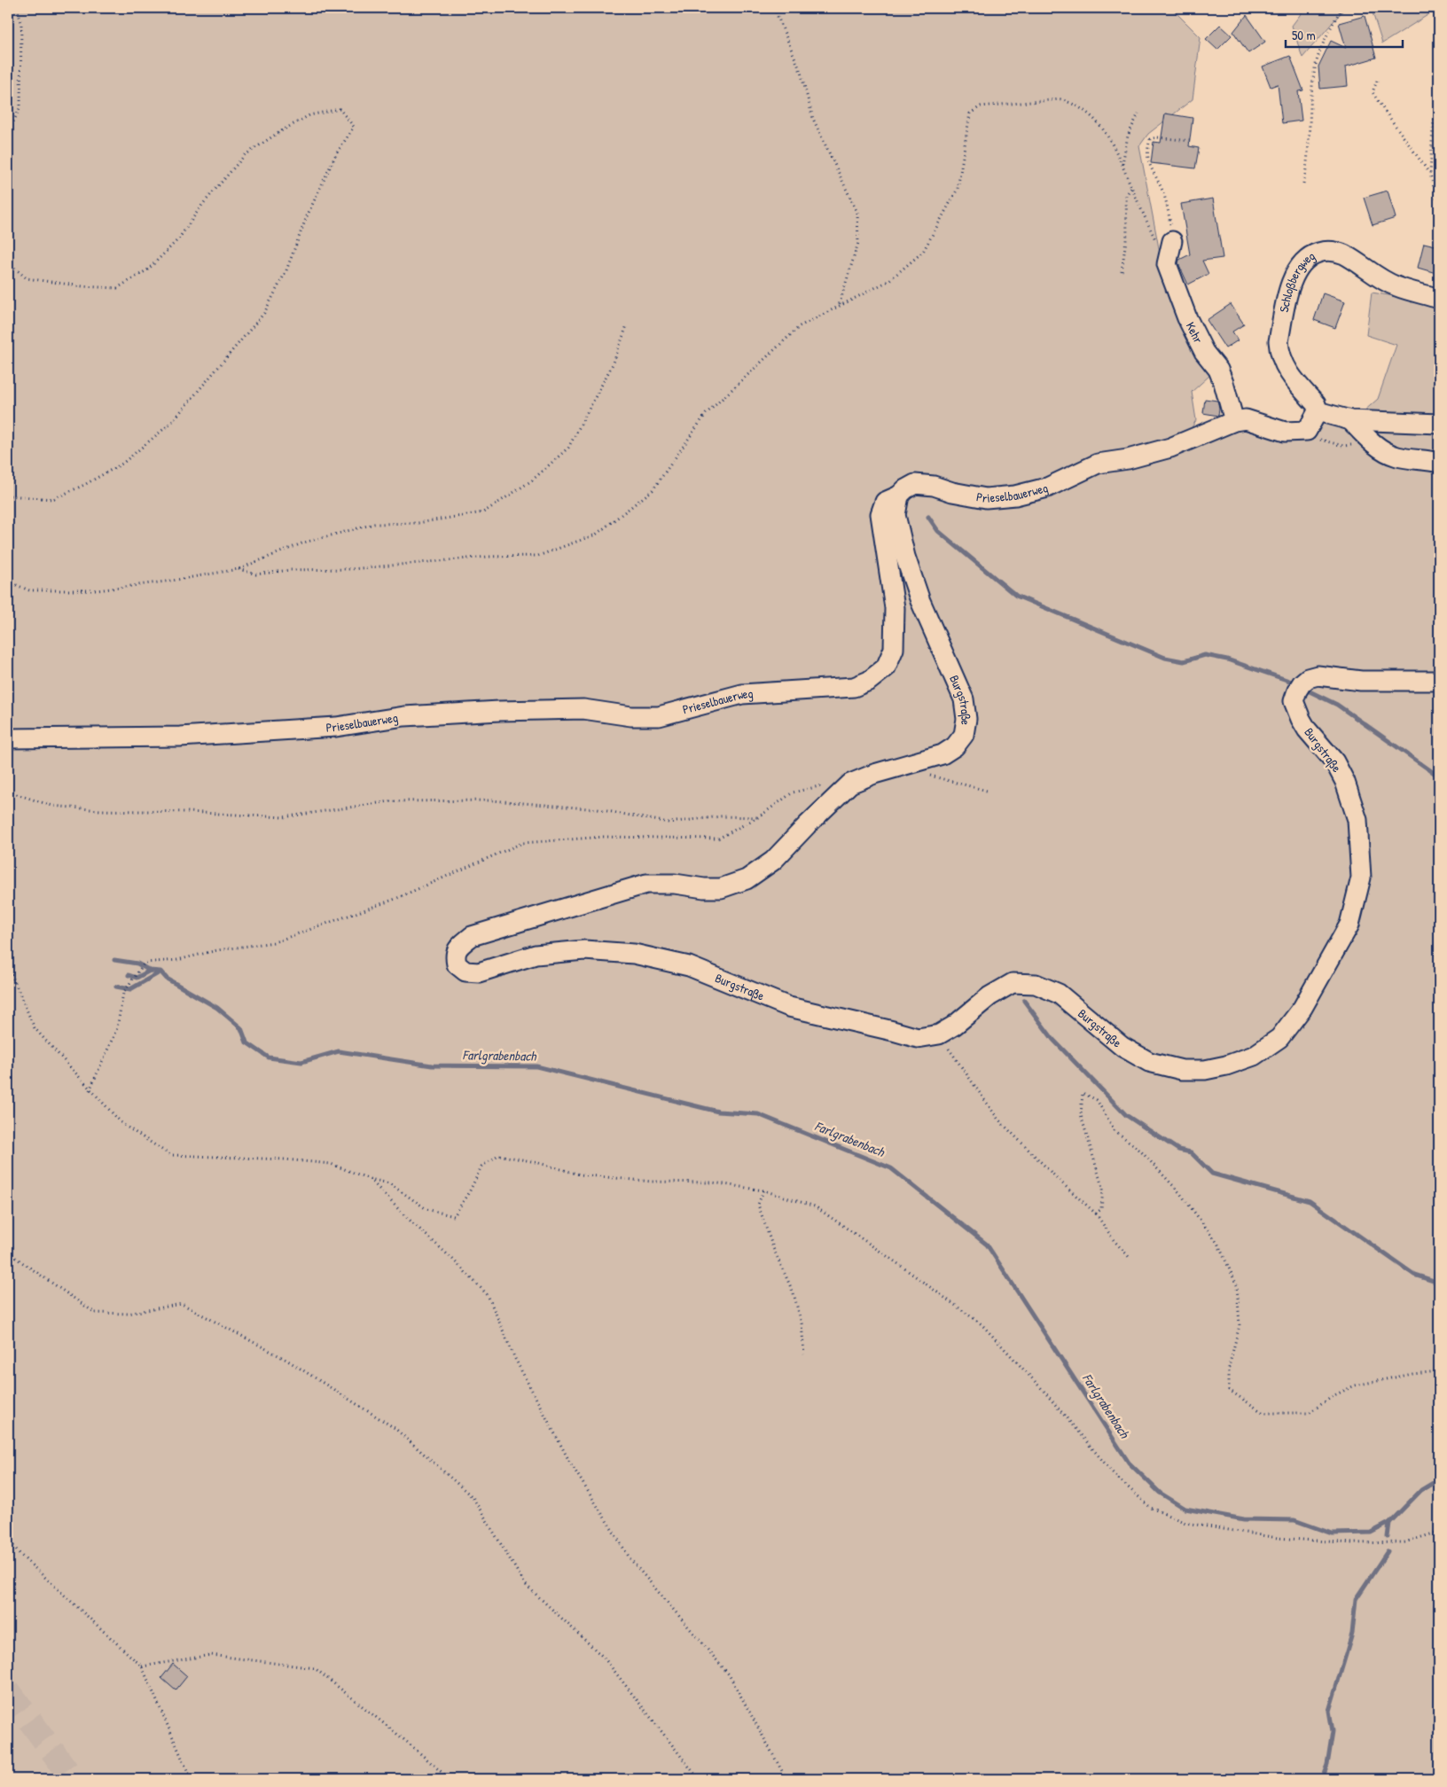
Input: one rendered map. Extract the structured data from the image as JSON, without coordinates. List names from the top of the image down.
{
  "streets": {
    "street": [
      "Schloßbergweg",
      "Kehr",
      "Prieselbauerweg",
      "Burgstraße"
    ]
  },
  "crossings": [
    ["Kehr", "Prieselbauerweg"],
    ["Prieselbauerweg", "Burgstraße"]
  ],
  "water": ["Farlgrabenbach"],
  "scale_bar": "50 m"
}
